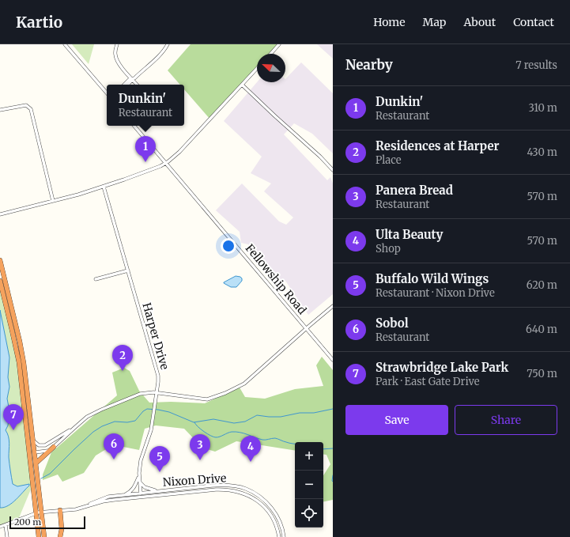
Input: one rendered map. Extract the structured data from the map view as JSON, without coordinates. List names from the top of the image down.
{
  "streets": {
    "street": ["Fellowship Road", "Harper Drive", "Nixon Drive"]
  },
  "crossings": [
    ["Harper Drive", "Nixon Drive"]
  ],
  "scale_bar": "200 m",
  "north": "top left",
  "page": {
    "header": "Kartio",
    "nav": [
      "Home",
      "Map",
      "About",
      "Contact"
    ],
    "heading": ["Nearby", "7 results"],
    "popup": ["Dunkin'", "Restaurant"],
    "list": [
      {
        "mark": "1",
        "name": "Dunkin'",
        "note": "Restaurant",
        "value": "310 m"
      },
      {
        "mark": "2",
        "name": "Residences at Harper",
        "note": "Place",
        "value": "430 m"
      },
      {
        "mark": "3",
        "name": "Panera Bread",
        "note": "Restaurant",
        "value": "570 m"
      },
      {
        "mark": "4",
        "name": "Ulta Beauty",
        "note": "Shop",
        "value": "570 m"
      },
      {
        "mark": "5",
        "name": "Buffalo Wild Wings",
        "note": "Restaurant · Nixon Drive",
        "value": "620 m"
      },
      {
        "mark": "6",
        "name": "Sobol",
        "note": "Restaurant",
        "value": "640 m"
      },
      {
        "mark": "7",
        "name": "Strawbridge Lake Park",
        "note": "Park · East Gate Drive",
        "value": "750 m"
      }
    ],
    "pins": [
      "1",
      "2",
      "7",
      "6",
      "3",
      "4",
      "5"
    ],
    "buttons": ["Save", "Share"],
    "map_buttons": ["+", "−"],
    "scale": "200 m"
  }
}
